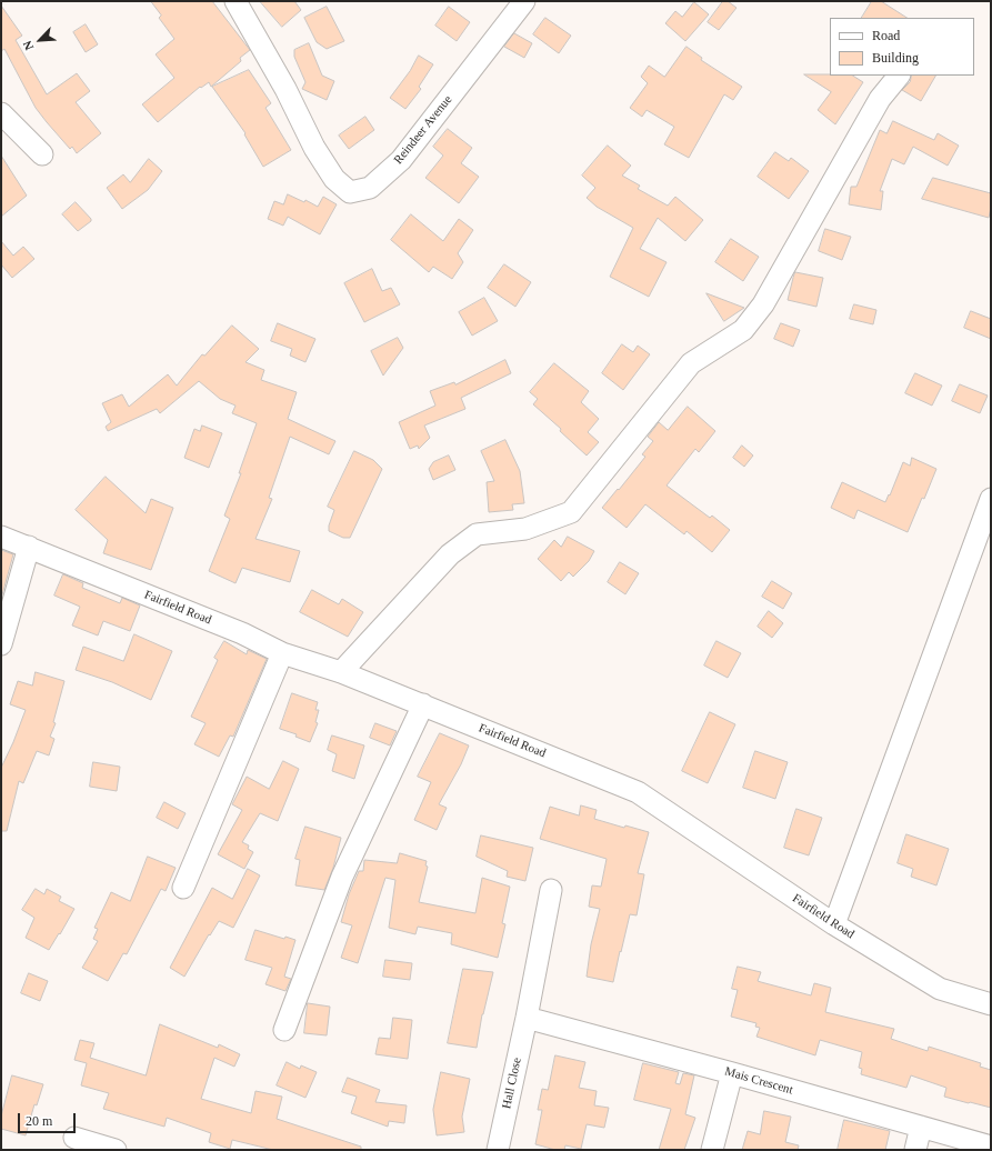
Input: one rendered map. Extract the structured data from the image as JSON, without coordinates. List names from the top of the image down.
{
  "streets": {
    "street": [
      "Reindeer Avenue",
      "Fairfield Road",
      "Mais Crescent",
      "Hall Close"
    ]
  },
  "crossings": [
    ["Mais Crescent", "Hall Close"]
  ],
  "legend": ["Road", "Building"],
  "scale_bar": "20 m",
  "north": "bottom left"
}
